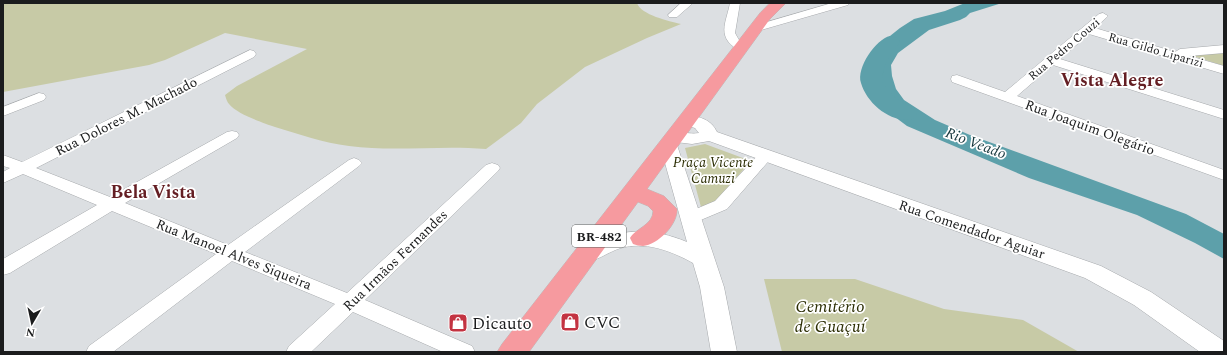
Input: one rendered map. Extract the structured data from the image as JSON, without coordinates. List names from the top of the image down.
{
  "streets": {
    "highway": ["BR-482"],
    "street": [
      "Rua Pedro Couzi",
      "Rua Gildo Liparizi",
      "Rua Dolores M. Machado",
      "Rua Joaquim Olegário",
      "Rua Comendador Aguiar",
      "Rua Manoel Alves Siqueira",
      "Rua Irmãos Fernandes"
    ]
  },
  "crossings": [
    ["Rua Pedro Couzi", "Rua Gildo Liparizi"],
    ["Rua Pedro Couzi", "Rua Joaquim Olegário"],
    ["Rua Dolores M. Machado", "Rua Manoel Alves Siqueira"],
    ["Rua Comendador Aguiar", "BR-482"],
    ["Rua Manoel Alves Siqueira", "Rua Irmãos Fernandes"]
  ],
  "districts": ["Vista Alegre", "Bela Vista"],
  "water": ["Rio Veado"],
  "parks": ["Praça Vicente Camuzi", "Cemitério de Guaçuí"],
  "places": {
    "shop": ["CVC", "Dicauto"]
  },
  "north": "bottom"
}
